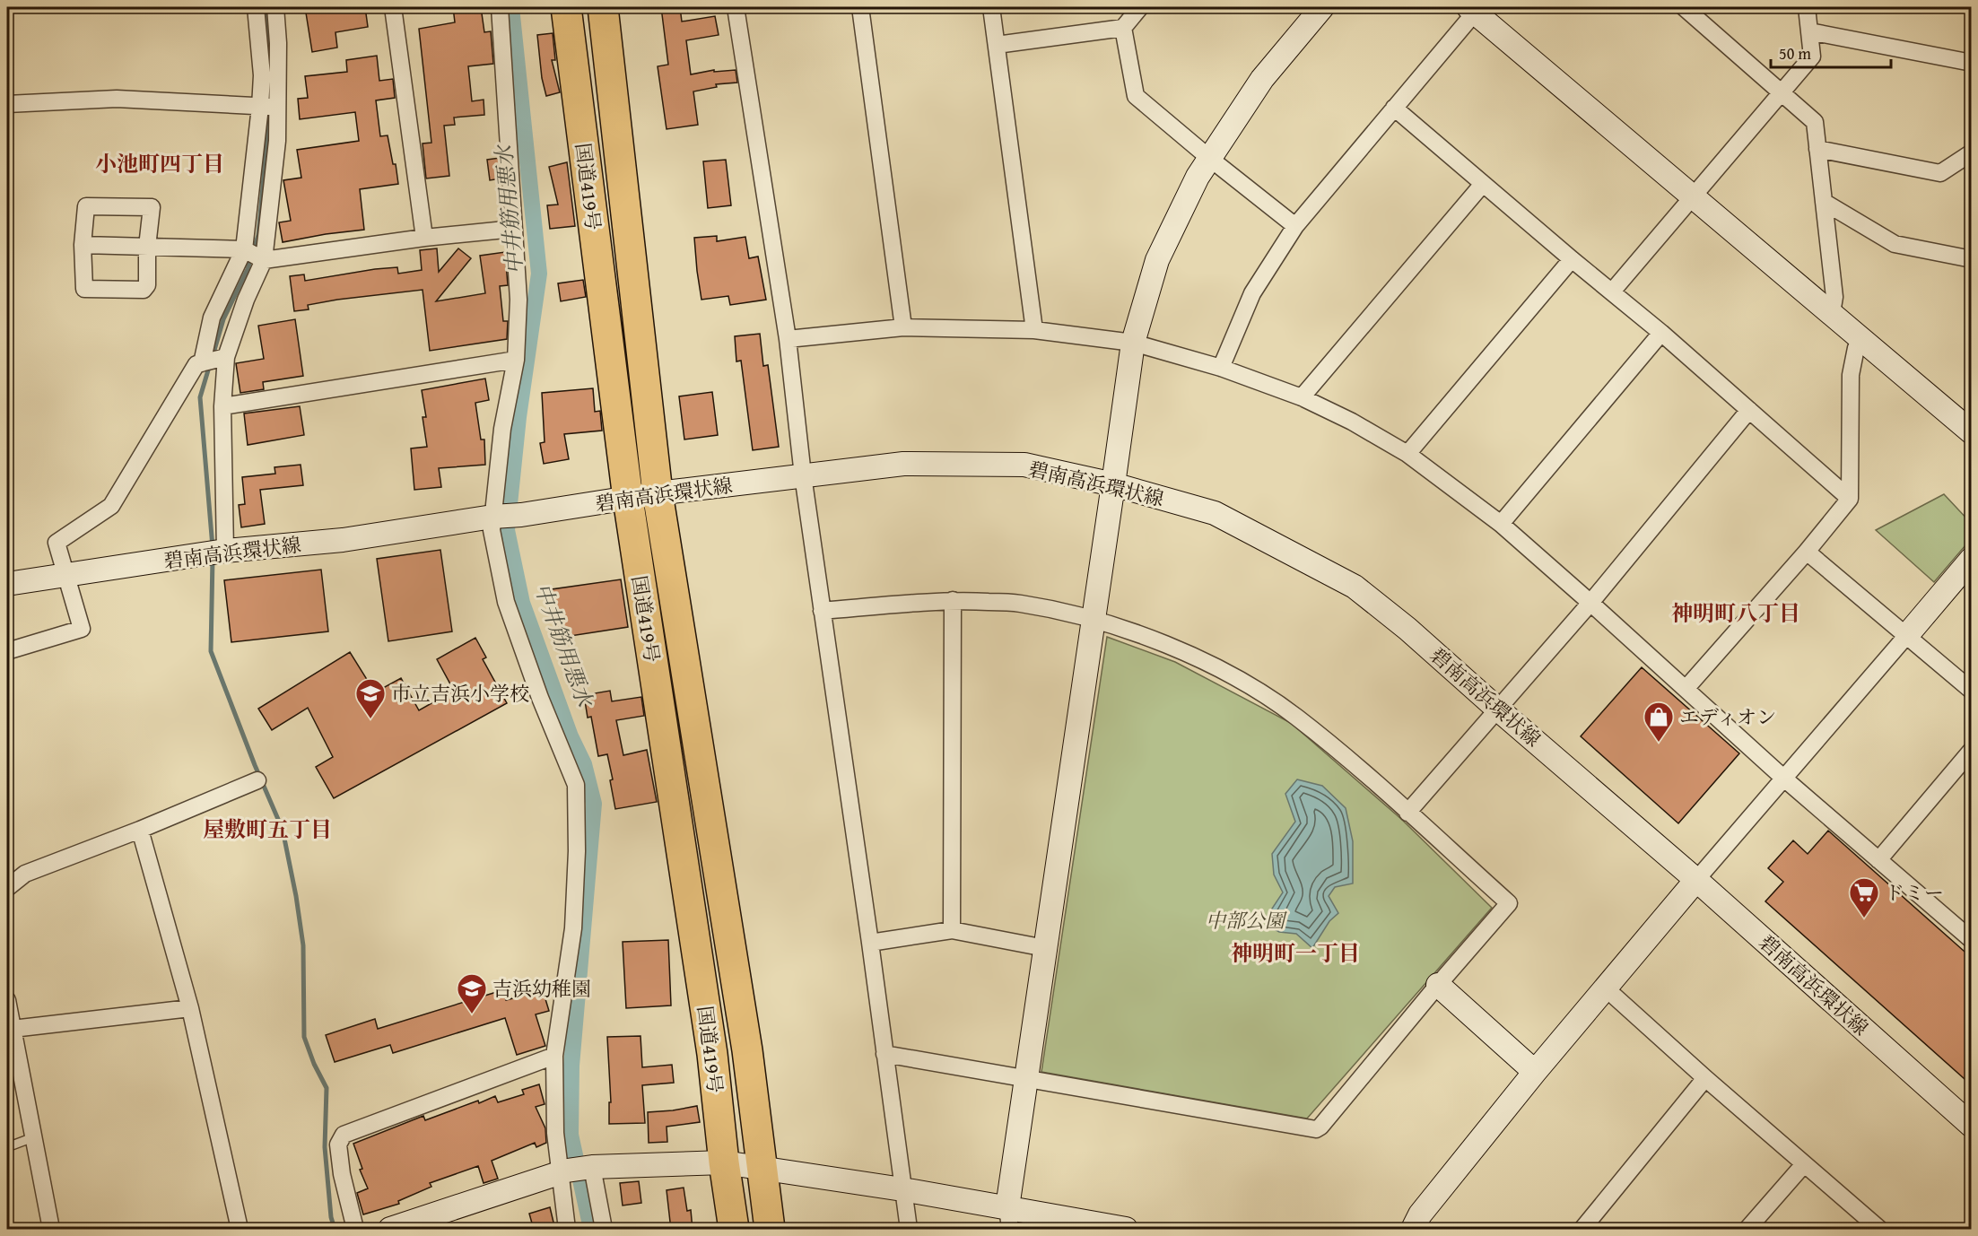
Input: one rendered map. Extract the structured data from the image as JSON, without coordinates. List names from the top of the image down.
{
  "streets": {
    "highway": ["国道419号"],
    "street": ["碧南高浜環状線"]
  },
  "crossings": [
    ["国道419号", "碧南高浜環状線"]
  ],
  "districts": [
    "小池町四丁目",
    "神明町八丁目",
    "屋敷町五丁目",
    "神明町一丁目"
  ],
  "water": ["中井筋用悪水"],
  "parks": ["中部公園"],
  "places": {
    "school or university": ["市立吉浜小学校", "吉浜幼稚園"],
    "shop": ["エディオン"],
    "supermarket": ["ドミー"]
  },
  "scale_bar": "50 m"
}
